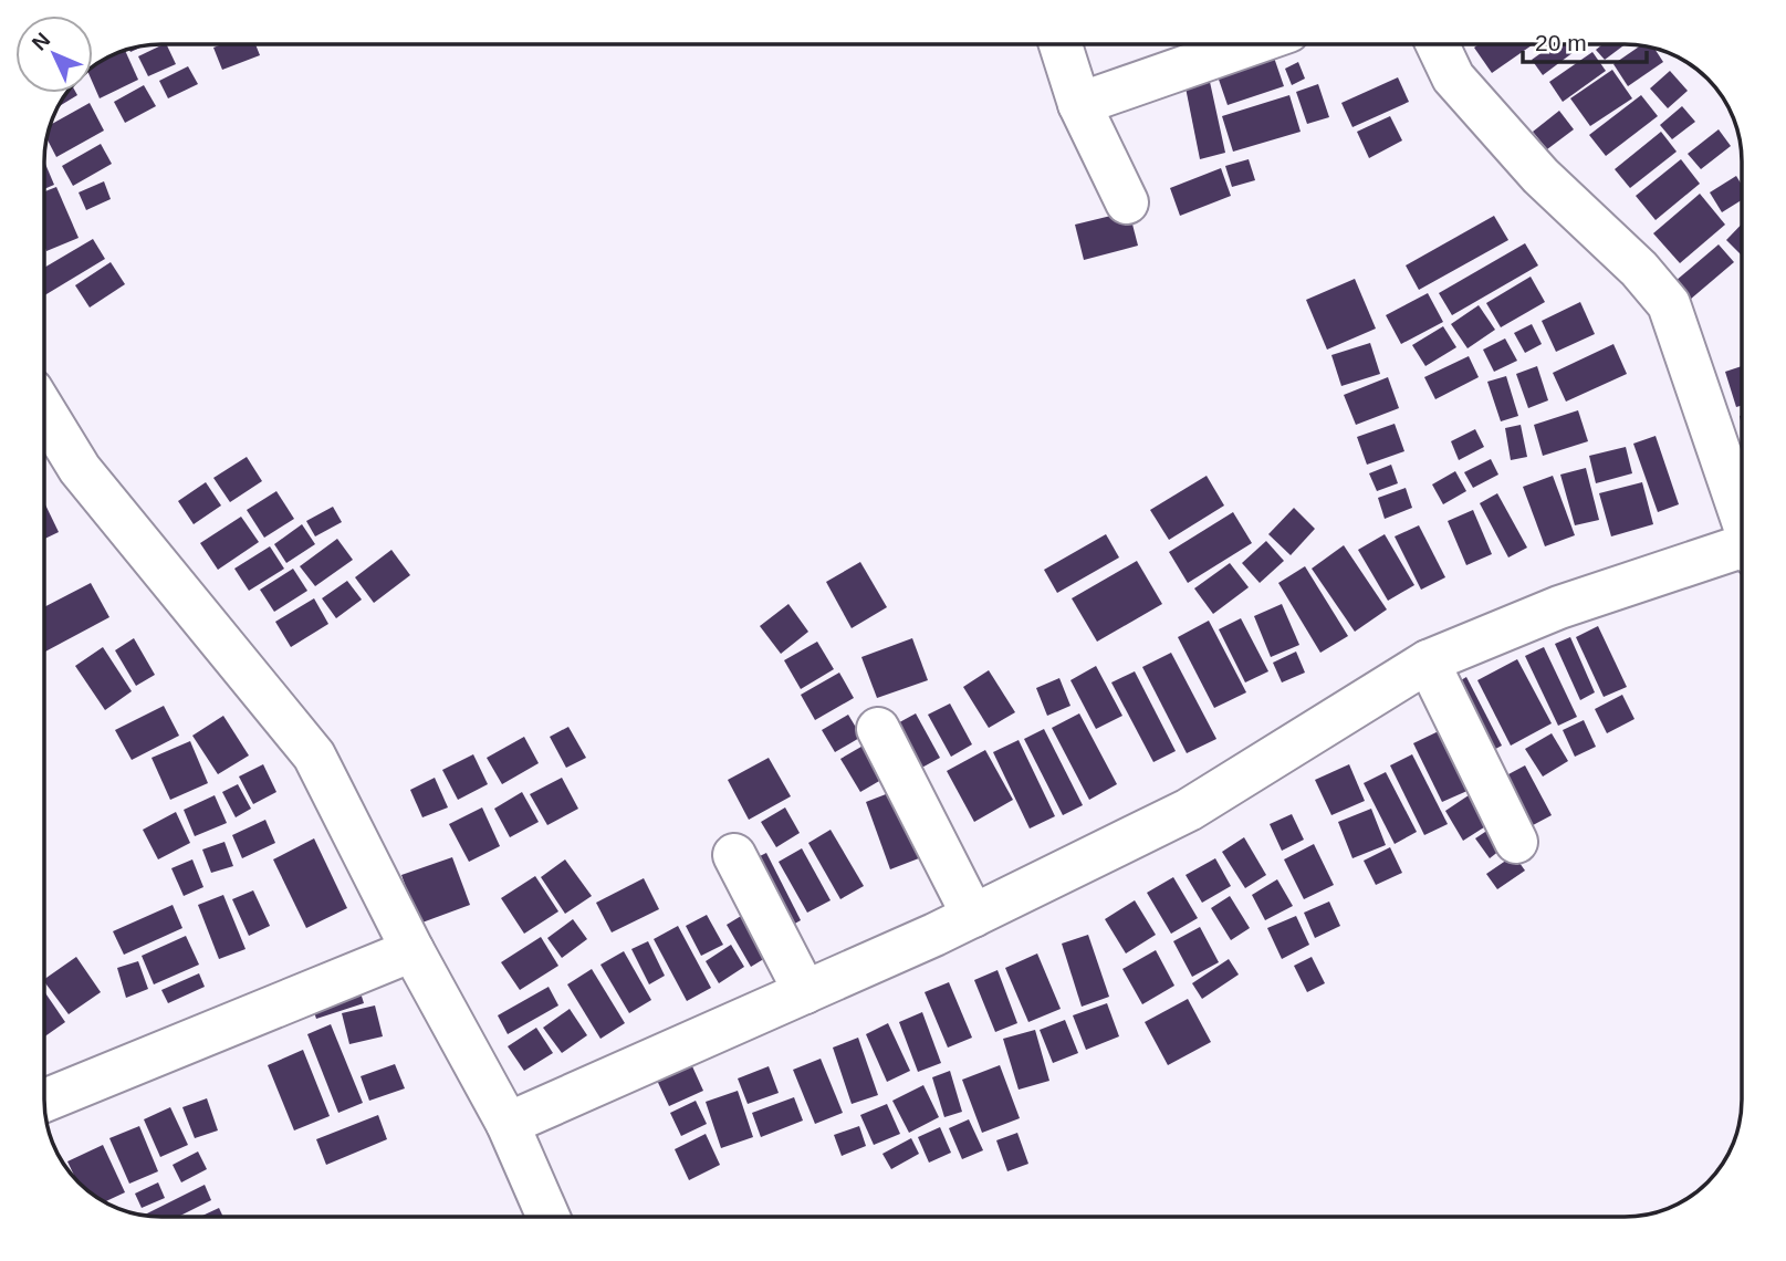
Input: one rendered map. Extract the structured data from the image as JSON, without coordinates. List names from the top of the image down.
{
  "scale_bar": "20 m",
  "north": "top left"
}
